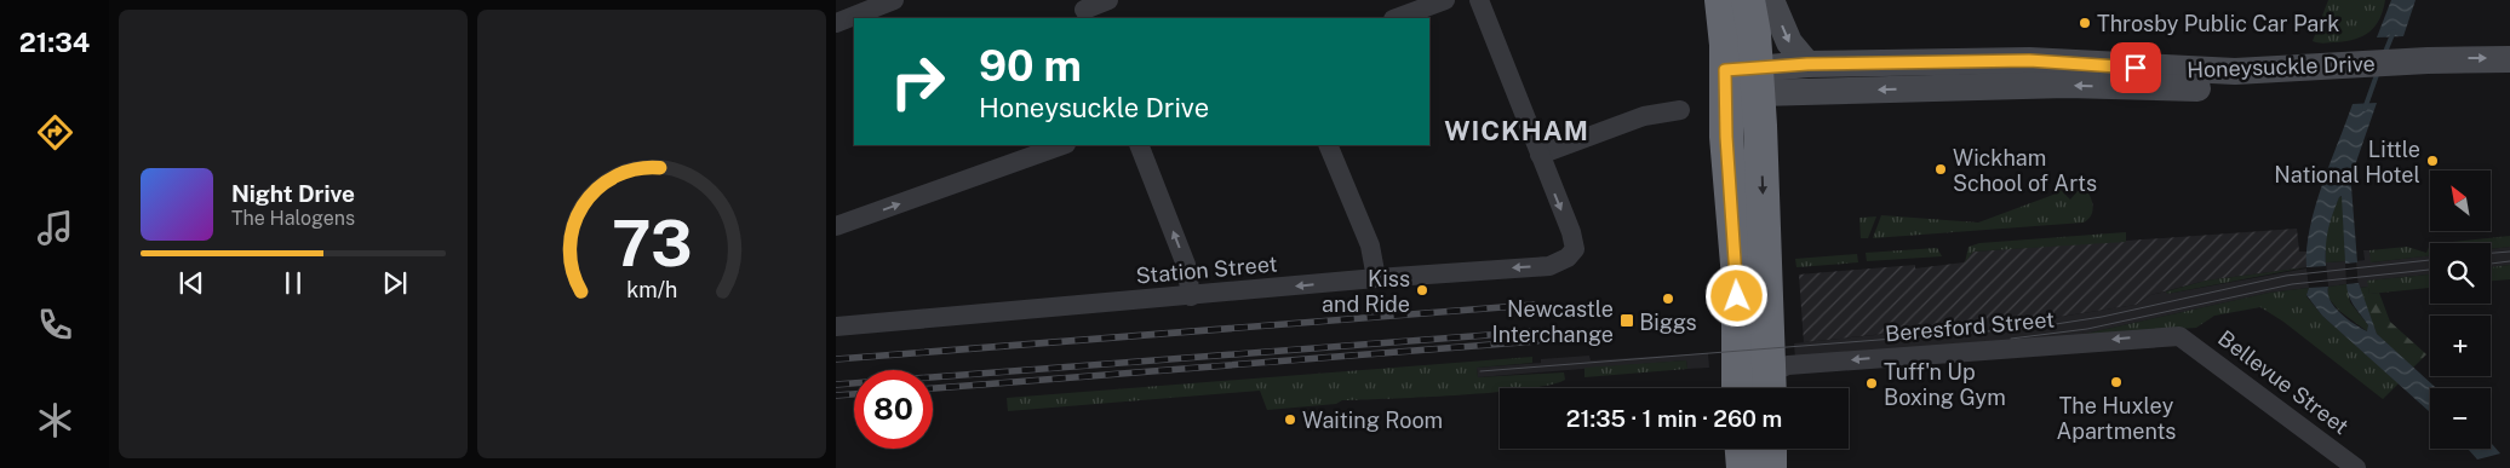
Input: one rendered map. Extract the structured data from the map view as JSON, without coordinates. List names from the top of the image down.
{
  "streets": {
    "main road": ["Honeysuckle Drive"],
    "street": ["Station Street", "Beresford Street", "Bellevue Street"]
  },
  "crossings": [
    ["Beresford Street", "Bellevue Street"]
  ],
  "one_way": ["Beresford Street"],
  "districts": ["WICKHAM"],
  "places": {
    "other": [
      "Throsby Public Car Park",
      "Little National Hotel",
      "Wickham School of Arts",
      "Kiss and Ride",
      "Biggs",
      "The Huxley Apartments",
      "Tuff'n Up Boxing Gym",
      "Waiting Room"
    ],
    "transit": ["Newcastle Interchange"]
  },
  "north": "top left",
  "page": {
    "tabs": "21:34",
    "turn": ["90 m", "Honeysuckle Drive"],
    "song": ["Night Drive", "The Halogens"],
    "map_buttons": ["+", "−"],
    "limit": "80",
    "trip": "21:35 · 1 min · 260 m",
    "gauge": ["73", "km/h"]
  }
}
